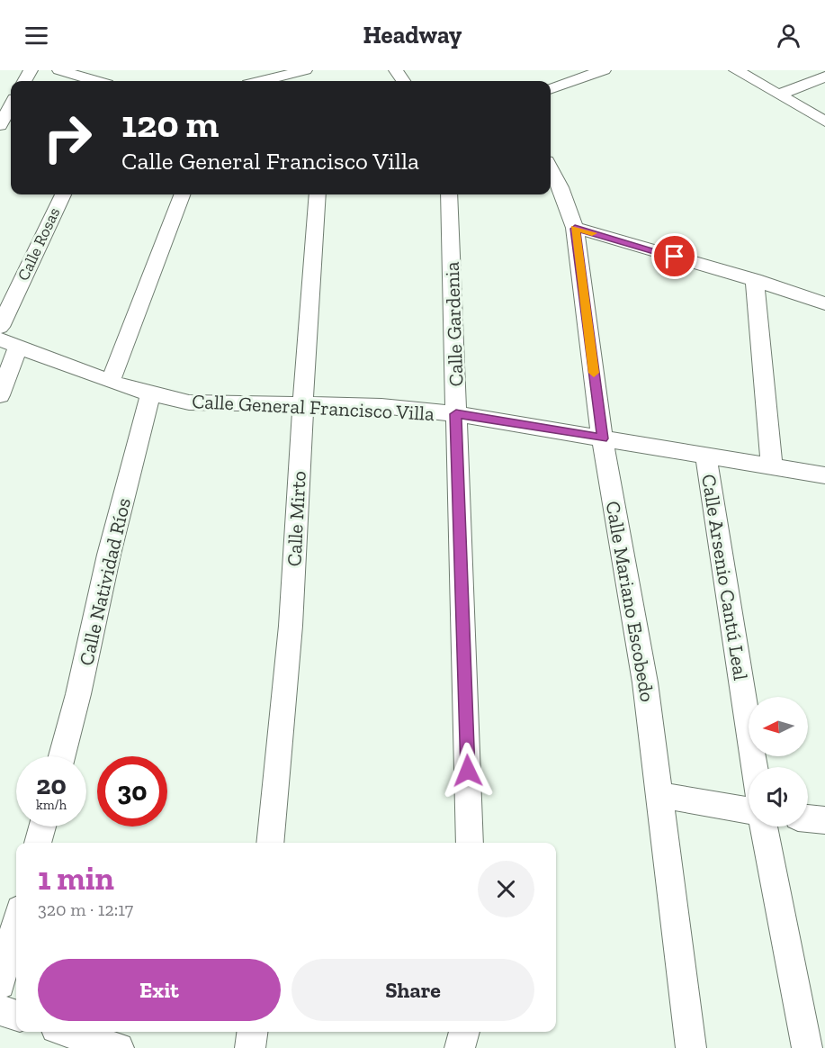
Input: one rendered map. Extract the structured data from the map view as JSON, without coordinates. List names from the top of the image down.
{
  "streets": {
    "street": [
      "Calle Rosas",
      "Calle Gardenia",
      "Calle General Francisco Villa",
      "Calle Mirto",
      "Calle Arsenio Cantú Leal",
      "Calle Natividad Ríos",
      "Calle Mariano Escobedo"
    ]
  },
  "crossings": [
    ["Calle Gardenia", "Calle General Francisco Villa"],
    ["Calle General Francisco Villa", "Calle Mirto"],
    ["Calle General Francisco Villa", "Calle Arsenio Cantú Leal"],
    ["Calle General Francisco Villa", "Calle Natividad Ríos"],
    ["Calle General Francisco Villa", "Calle Mariano Escobedo"]
  ],
  "north": "left",
  "page": {
    "header": "Headway",
    "turn": ["120 m", "Calle General Francisco Villa"],
    "speed": "20 km/h",
    "limit": "30",
    "heading": ["1 min", "320 m · 12:17"],
    "buttons": ["Exit", "Share"]
  }
}
